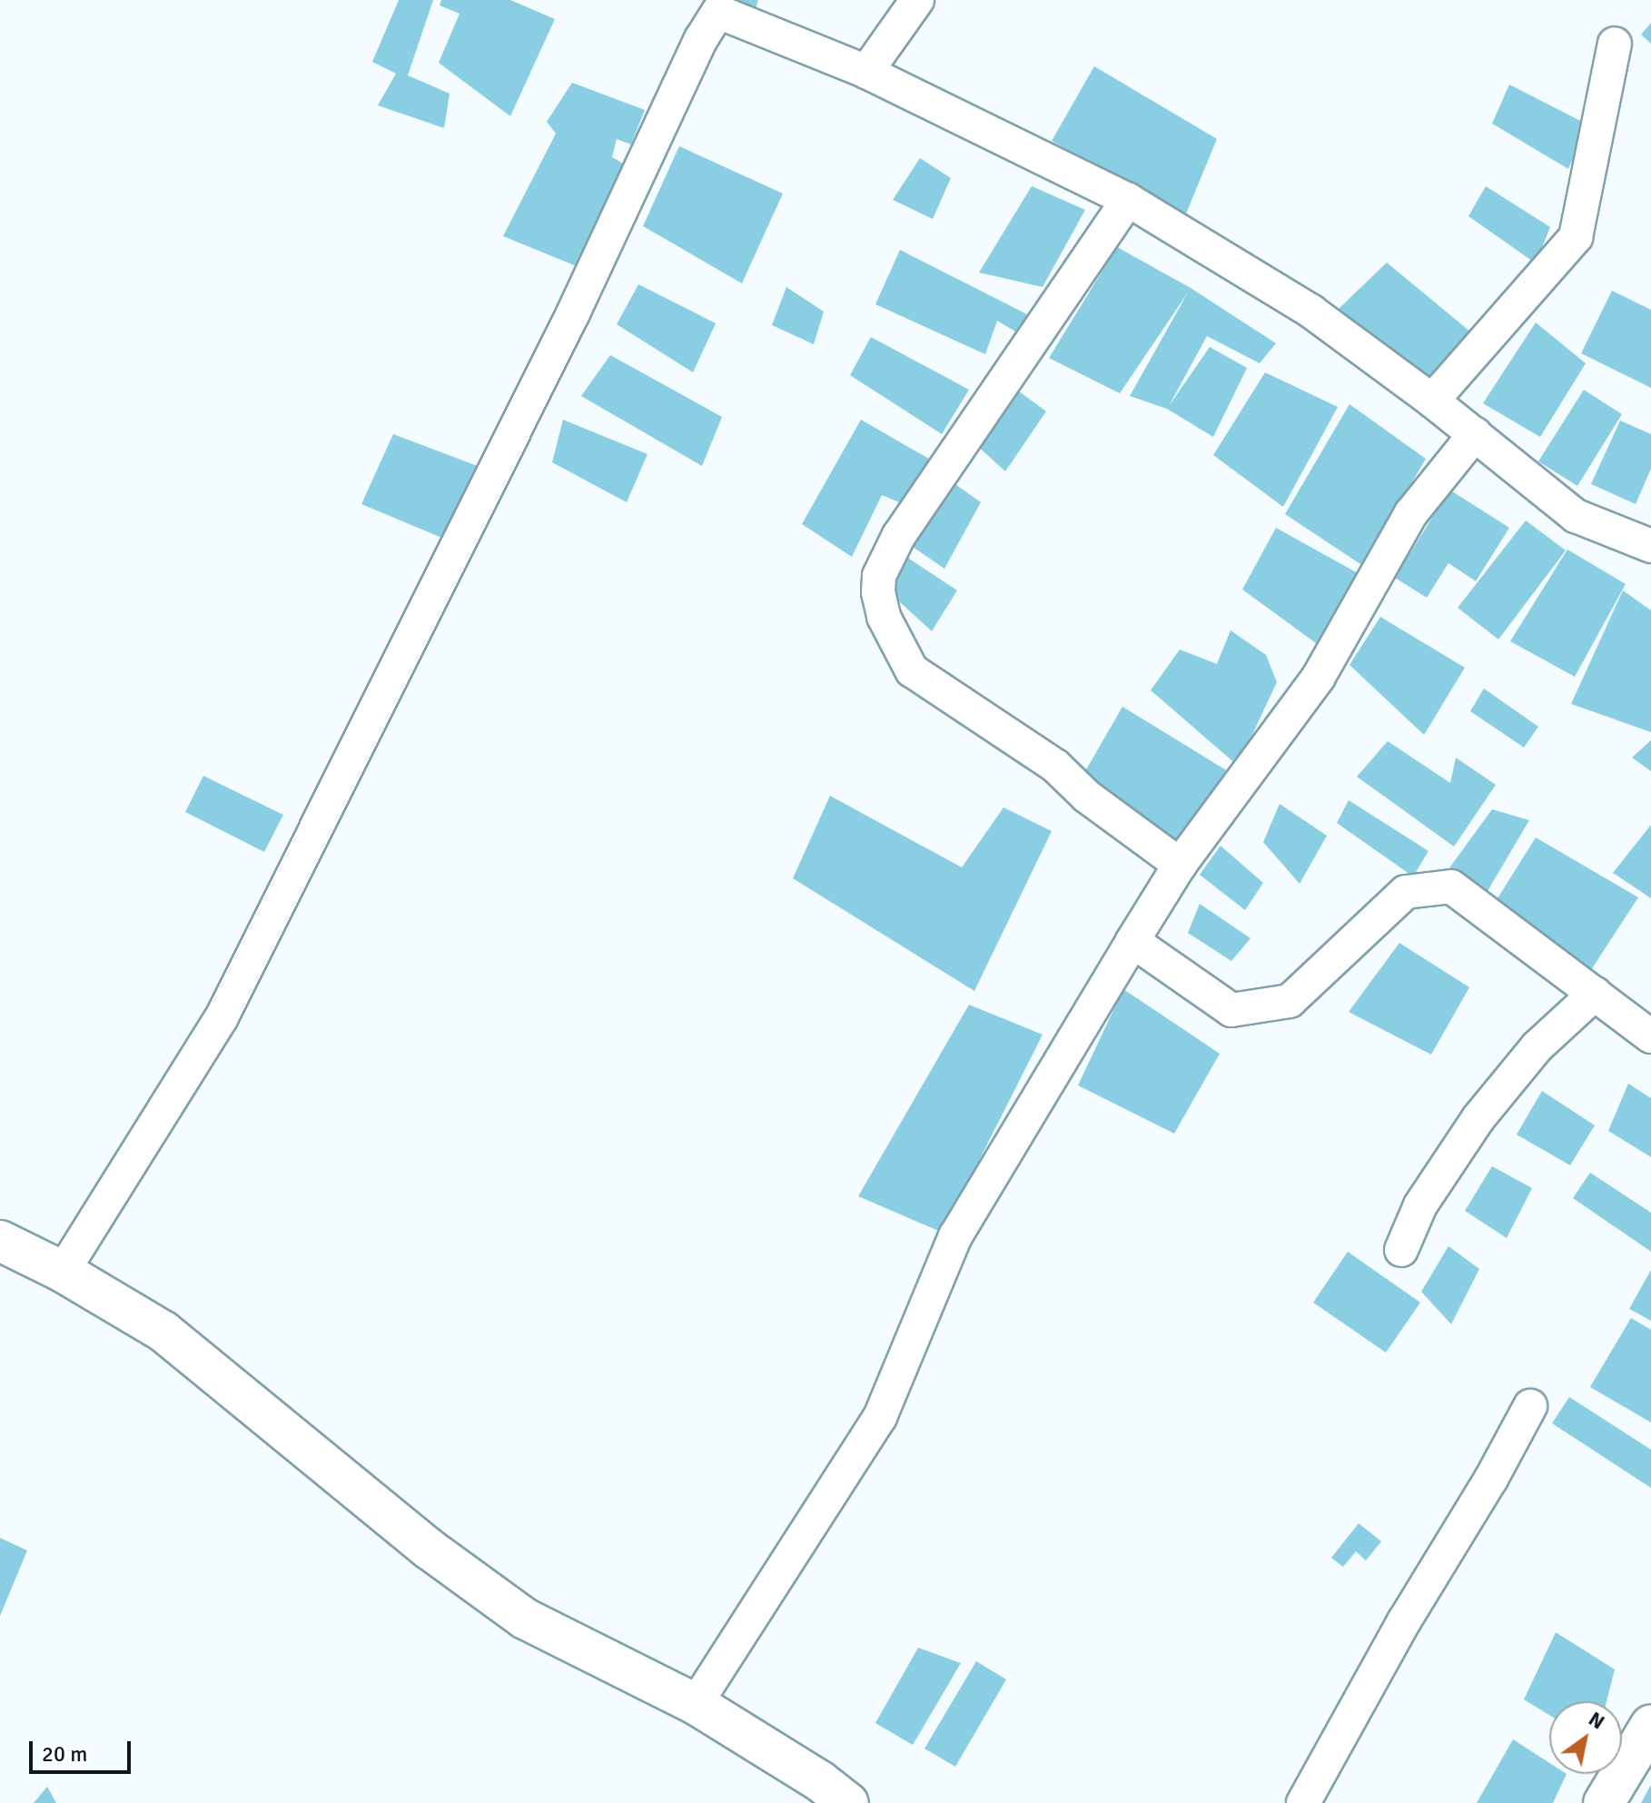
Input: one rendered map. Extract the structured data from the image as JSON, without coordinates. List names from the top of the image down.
{
  "scale_bar": "20 m",
  "north": "top right"
}
